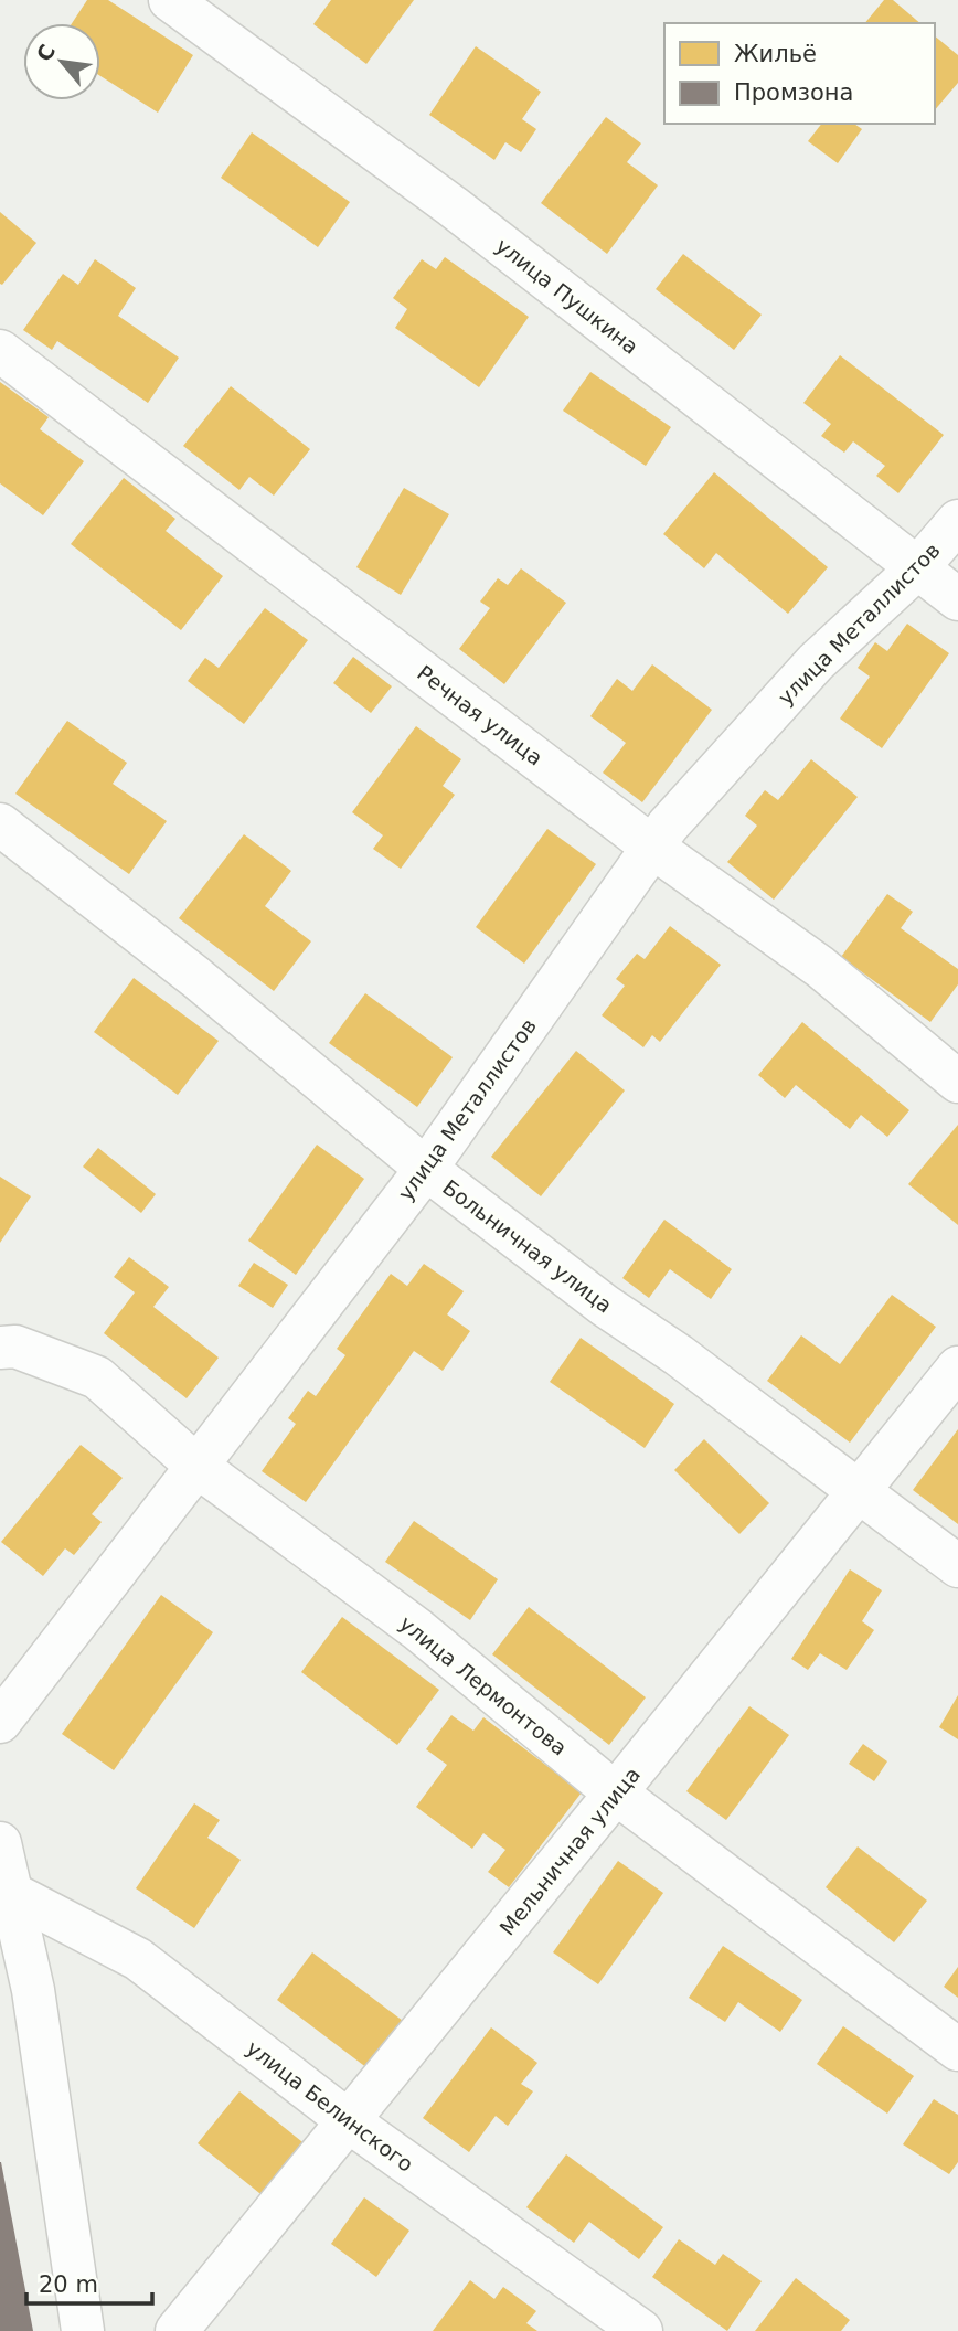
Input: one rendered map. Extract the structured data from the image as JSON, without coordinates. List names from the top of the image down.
{
  "streets": {
    "street": [
      "улица Пушкина",
      "улица Металлистов",
      "Речная улица",
      "Больничная улица",
      "улица Лермонтова",
      "Мельничная улица",
      "улица Белинского"
    ]
  },
  "crossings": [
    ["улица Пушкина", "улица Металлистов"],
    ["улица Металлистов", "Речная улица"],
    ["улица Металлистов", "Больничная улица"],
    ["улица Металлистов", "улица Лермонтова"],
    ["Больничная улица", "Мельничная улица"],
    ["улица Лермонтова", "Мельничная улица"],
    ["Мельничная улица", "улица Белинского"]
  ],
  "legend": ["Жильё", "Промзона"],
  "scale_bar": "20 m",
  "north": "top left"
}
